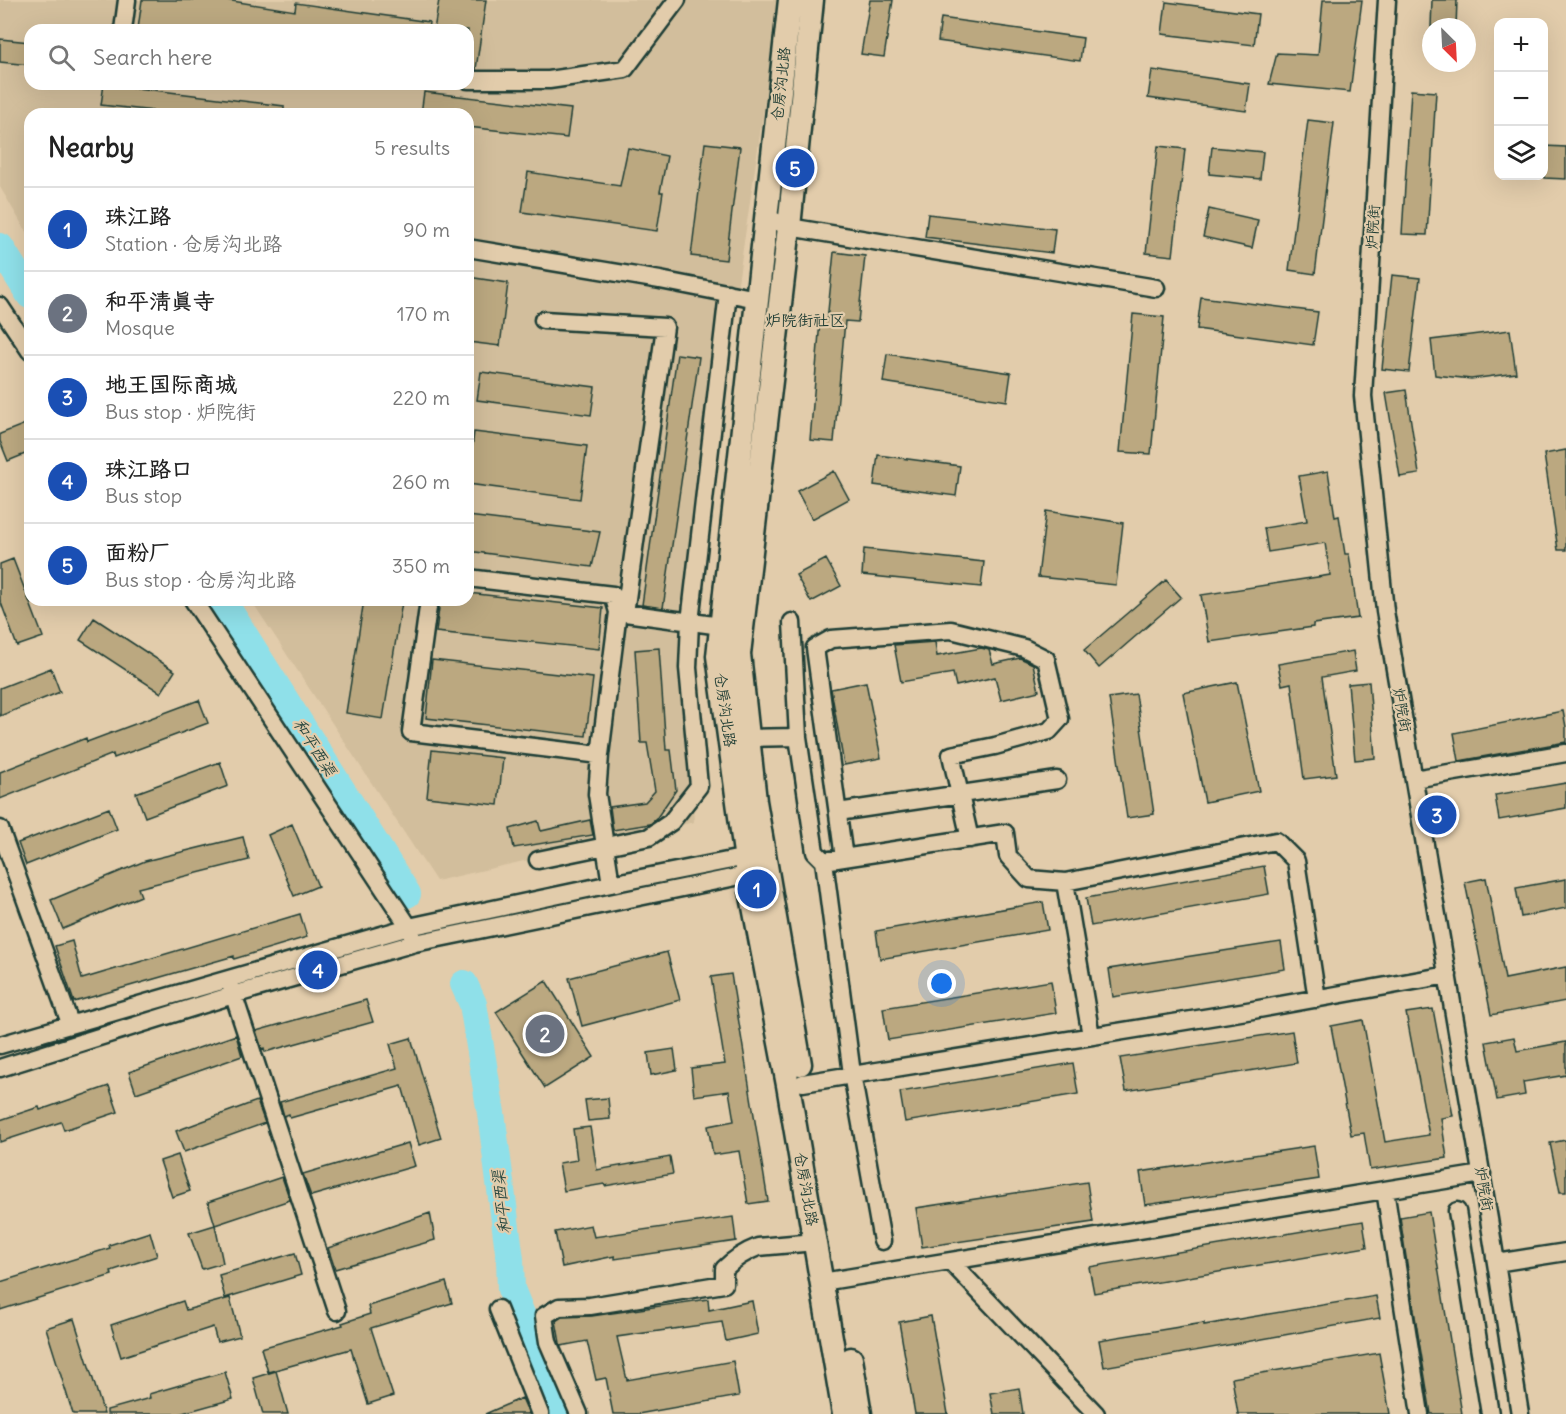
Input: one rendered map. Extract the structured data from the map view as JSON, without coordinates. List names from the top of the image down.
{
  "streets": {
    "main road": ["仓房沟北路"],
    "street": ["炉院街"]
  },
  "districts": ["炉院街社区"],
  "water": ["和平西渠"],
  "north": "bottom right",
  "page": {
    "map_buttons": ["+", "−"],
    "search": "Search here",
    "heading": ["Nearby", "5 results"],
    "pins": [
      "5",
      "3",
      "1",
      "4",
      "2"
    ],
    "list": [
      {
        "mark": "1",
        "name": "珠江路",
        "note": "Station · 仓房沟北路",
        "value": "90 m"
      },
      {
        "mark": "2",
        "name": "和平清真寺",
        "note": "Mosque",
        "value": "170 m"
      },
      {
        "mark": "3",
        "name": "地王国际商城",
        "note": "Bus stop · 炉院街",
        "value": "220 m"
      },
      {
        "mark": "4",
        "name": "珠江路口",
        "note": "Bus stop",
        "value": "260 m"
      },
      {
        "mark": "5",
        "name": "面粉厂",
        "note": "Bus stop · 仓房沟北路",
        "value": "350 m"
      }
    ]
  }
}
